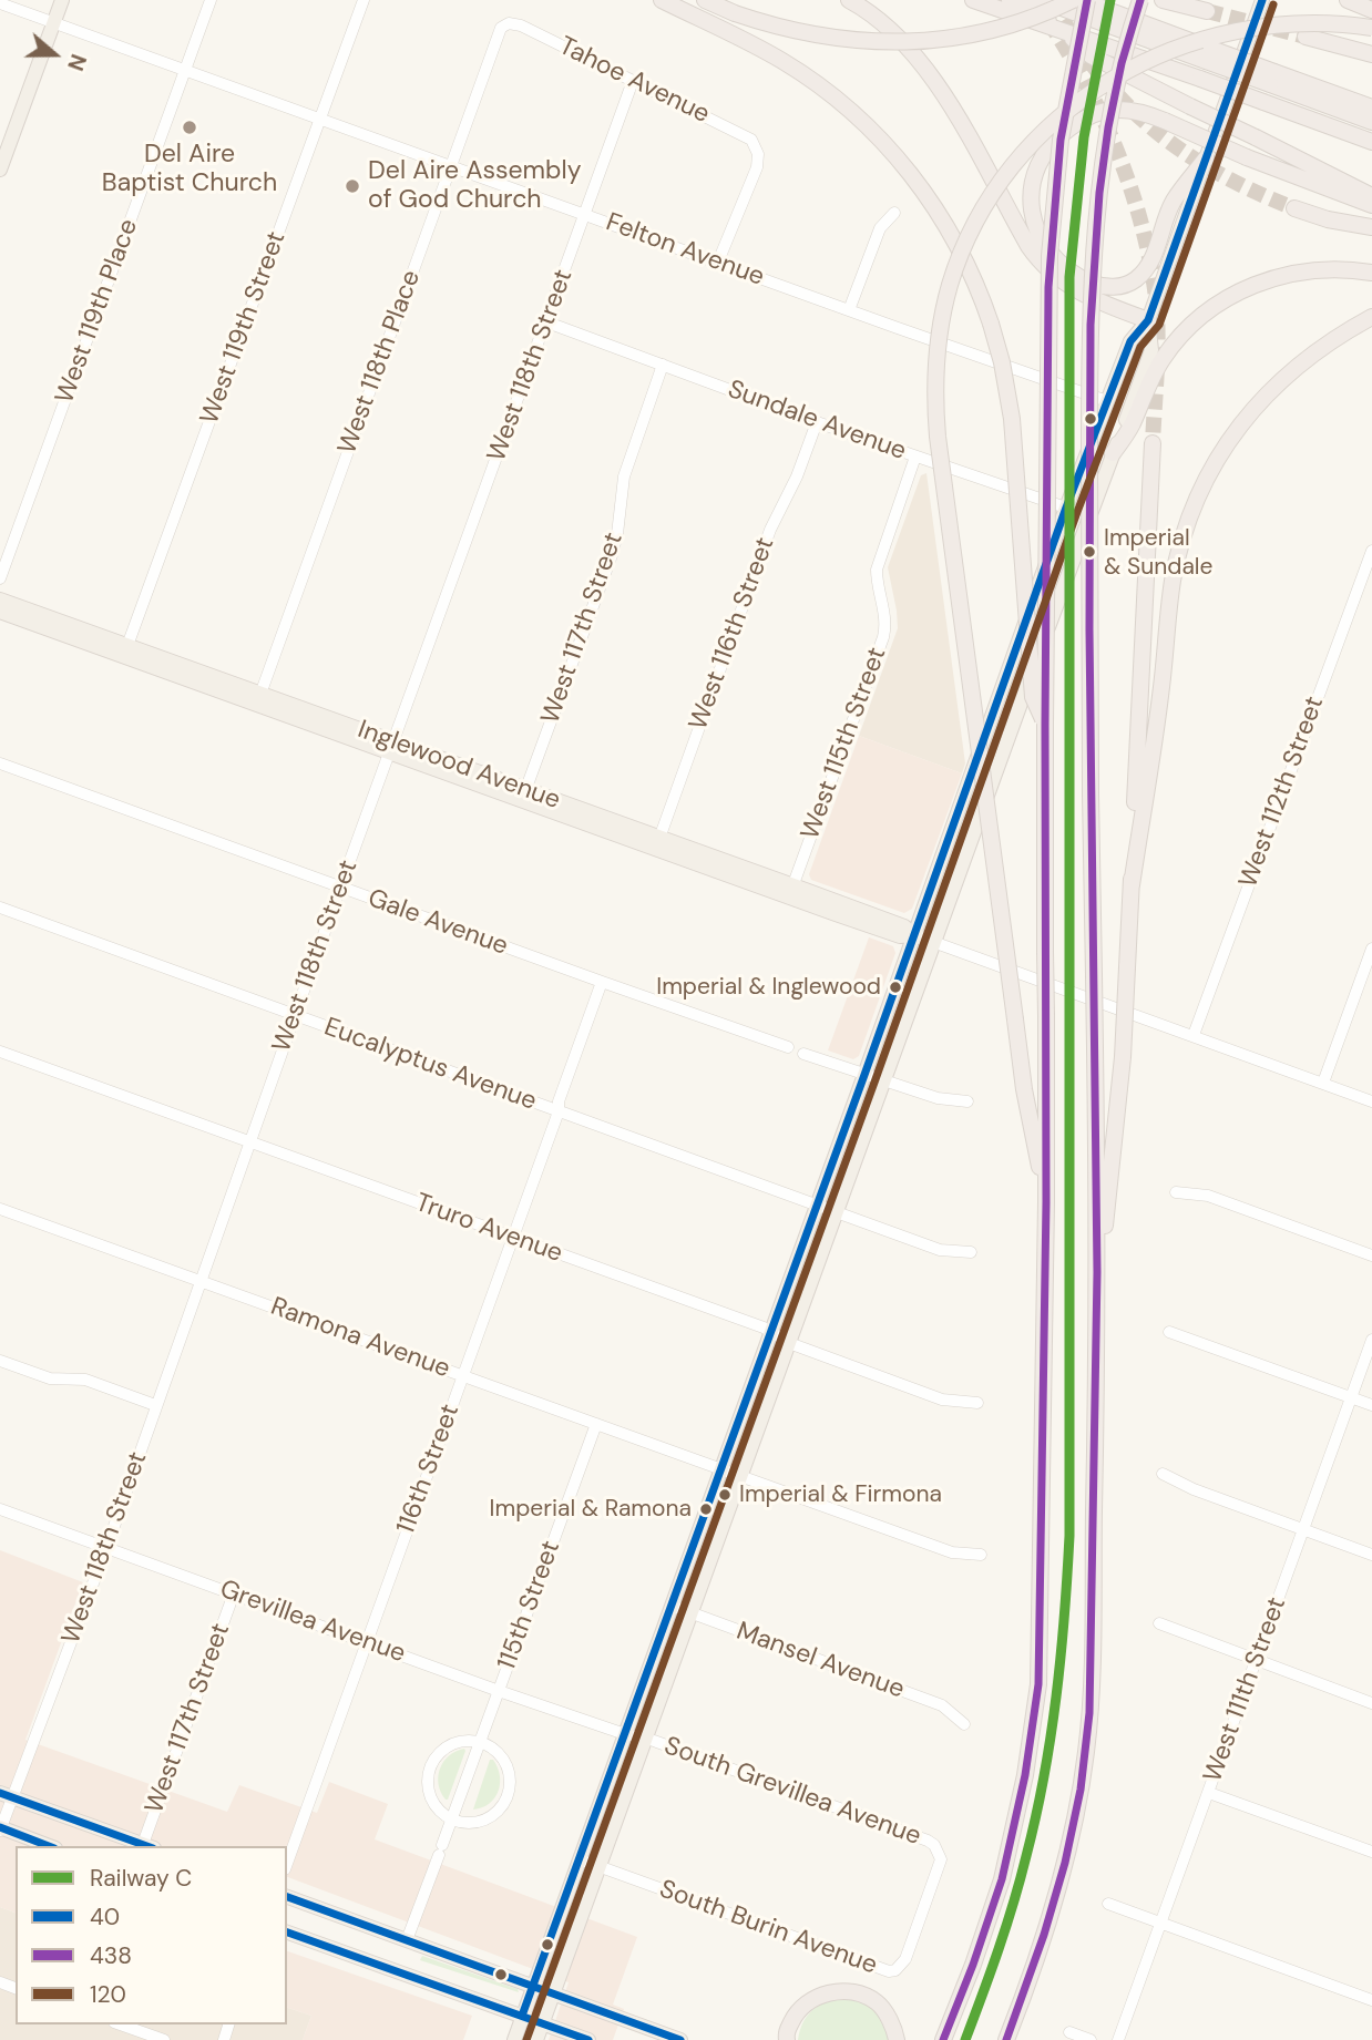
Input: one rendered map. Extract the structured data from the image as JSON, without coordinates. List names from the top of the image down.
{
  "streets": {
    "main road": ["Inglewood Avenue"],
    "street": [
      "Tahoe Avenue",
      "Felton Avenue",
      "West 119th Place",
      "West 119th Street",
      "West 118th Place",
      "West 118th Street",
      "Sundale Avenue",
      "West 117th Street",
      "West 116th Street",
      "West 115th Street",
      "West 112th Street",
      "Gale Avenue",
      "Eucalyptus Avenue",
      "Truro Avenue",
      "Ramona Avenue",
      "116th Street",
      "115th Street",
      "Grevillea Avenue",
      "Mansel Avenue",
      "West 111th Street",
      "South Grevillea Avenue",
      "South Burin Avenue"
    ]
  },
  "crossings": [
    ["Tahoe Avenue", "Felton Avenue"],
    ["Tahoe Avenue", "West 118th Place"],
    ["Tahoe Avenue", "West 118th Street"],
    ["Felton Avenue", "West 119th Place"],
    ["Felton Avenue", "West 119th Street"],
    ["Felton Avenue", "West 118th Place"],
    ["Felton Avenue", "West 118th Street"],
    ["West 119th Street", "Inglewood Avenue"],
    ["West 118th Place", "Inglewood Avenue"],
    ["West 118th Street", "Sundale Avenue"],
    ["West 118th Street", "Inglewood Avenue"],
    ["West 118th Street", "Gale Avenue"],
    ["West 118th Street", "Eucalyptus Avenue"],
    ["West 118th Street", "Truro Avenue"],
    ["West 118th Street", "Ramona Avenue"],
    ["West 118th Street", "Grevillea Avenue"],
    ["Sundale Avenue", "West 117th Street"],
    ["Sundale Avenue", "West 116th Street"],
    ["Sundale Avenue", "West 115th Street"],
    ["West 117th Street", "Inglewood Avenue"],
    ["West 117th Street", "Grevillea Avenue"],
    ["West 116th Street", "Inglewood Avenue"],
    ["West 115th Street", "Inglewood Avenue"],
    ["Gale Avenue", "116th Street"],
    ["Eucalyptus Avenue", "116th Street"],
    ["Truro Avenue", "116th Street"],
    ["Ramona Avenue", "116th Street"],
    ["Ramona Avenue", "115th Street"],
    ["116th Street", "Grevillea Avenue"],
    ["115th Street", "Grevillea Avenue"],
    ["Grevillea Avenue", "South Grevillea Avenue"],
    ["South Grevillea Avenue", "South Burin Avenue"]
  ],
  "places": [
    "Del Aire Baptist Church",
    "Del Aire Assembly of God Church",
    "Imperial & Sundale",
    "Imperial & Inglewood",
    "Imperial & Firmona",
    "Imperial & Ramona"
  ],
  "lines": [
    "rail line C",
    "transit line 40",
    "transit line 438",
    "transit line 120"
  ],
  "legend": [
    "Railway C",
    "40",
    "438",
    "120"
  ],
  "north": "right"
}
